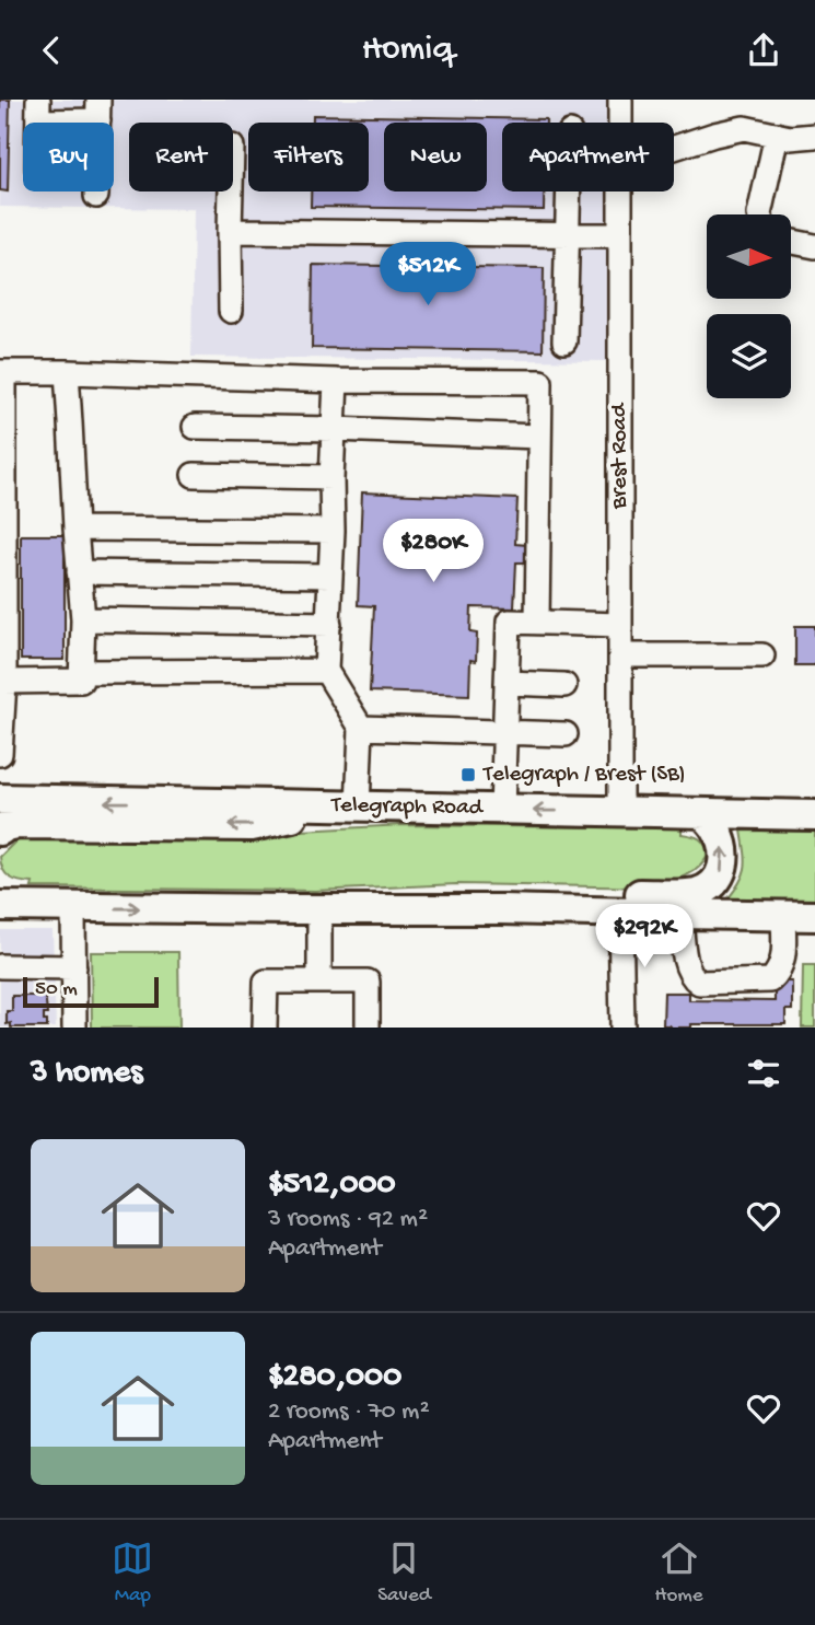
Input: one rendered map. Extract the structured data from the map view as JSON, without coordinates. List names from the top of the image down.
{
  "streets": {
    "main road": ["Telegraph Road"],
    "street": ["Brest Road"]
  },
  "crossings": [
    ["Brest Road", "Telegraph Road"]
  ],
  "places": {
    "transit": ["Telegraph / Brest (SB)"]
  },
  "scale_bar": "50 m",
  "north": "right",
  "page": {
    "header": "Homiq",
    "chip": [
      "Buy",
      "Rent",
      "Filters",
      "New",
      "Apartment"
    ],
    "price": ["$512K", "$280K", "$292K"],
    "scale": "50 m",
    "heading": "3 homes",
    "list": [
      {
        "name": "$512,000",
        "note": "3 rooms · 92 m² · Apartment"
      },
      {
        "name": "$280,000",
        "note": "2 rooms · 70 m² · Apartment"
      }
    ],
    "tabs": ["Map", "Saved", "Home"]
  }
}
